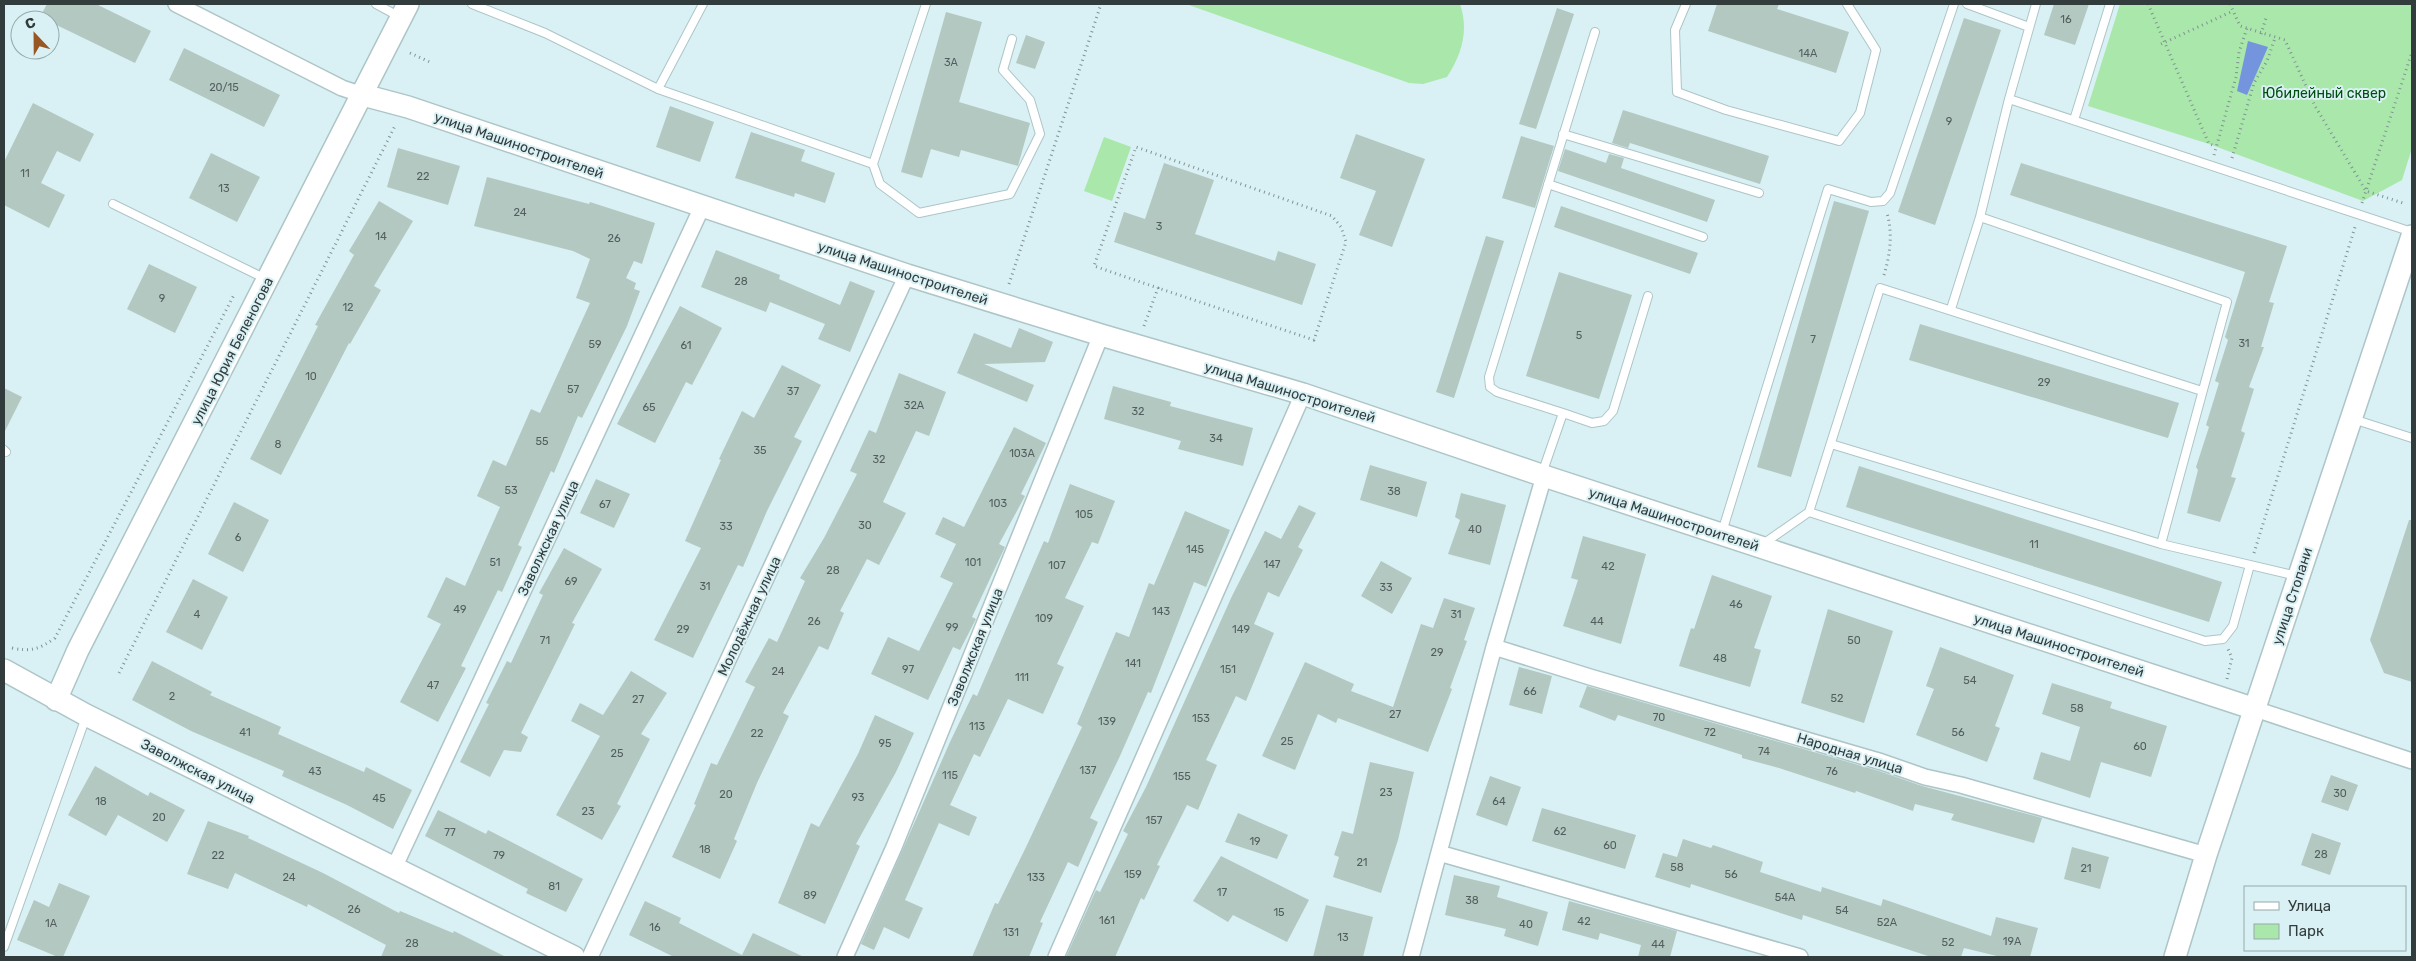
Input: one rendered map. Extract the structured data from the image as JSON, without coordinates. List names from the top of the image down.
{
  "streets": {
    "street": [
      "улица Машиностроителей",
      "улица Юрия Беленогова",
      "Заволжская улица",
      "улица Стопани",
      "Молодёжная улица",
      "Народная улица"
    ]
  },
  "crossings": [
    ["улица Машиностроителей", "улица Юрия Беленогова"],
    ["улица Машиностроителей", "Заволжская улица"],
    ["улица Машиностроителей", "улица Стопани"],
    ["улица Машиностроителей", "Молодёжная улица"],
    ["улица Юрия Беленогова", "Заволжская улица"],
    ["улица Стопани", "Народная улица"]
  ],
  "parks": ["Юбилейный сквер"],
  "house_numbers": [
    "16",
    "14А",
    "3А",
    "20/15",
    "9",
    "11",
    "22",
    "13",
    "24",
    "3",
    "14",
    "26",
    "28",
    "9",
    "12",
    "5",
    "7",
    "31",
    "59",
    "61",
    "10",
    "29",
    "57",
    "37",
    "32А",
    "65",
    "32",
    "34",
    "55",
    "8",
    "35",
    "103А",
    "32",
    "53",
    "38",
    "103",
    "67",
    "105",
    "30",
    "33",
    "40",
    "6",
    "11",
    "145",
    "51",
    "101",
    "147",
    "107",
    "42",
    "28",
    "69",
    "31",
    "33",
    "46",
    "49",
    "143",
    "4",
    "31",
    "109",
    "26",
    "44",
    "99",
    "29",
    "149",
    "71",
    "50",
    "29",
    "48",
    "141",
    "97",
    "151",
    "24",
    "111",
    "54",
    "47",
    "66",
    "2",
    "52",
    "27",
    "58",
    "27",
    "70",
    "153",
    "139",
    "113",
    "41",
    "72",
    "56",
    "22",
    "25",
    "95",
    "60",
    "74",
    "25",
    "137",
    "43",
    "76",
    "115",
    "155",
    "23",
    "30",
    "20",
    "93",
    "45",
    "18",
    "64",
    "23",
    "20",
    "157",
    "62",
    "77",
    "19",
    "60",
    "18",
    "28",
    "22",
    "79",
    "21",
    "58",
    "21",
    "159",
    "56",
    "24",
    "133",
    "81",
    "17",
    "89",
    "54А",
    "38",
    "26",
    "54",
    "15",
    "161",
    "42",
    "52А",
    "1А",
    "40",
    "16",
    "131",
    "13",
    "19А",
    "52",
    "28",
    "44"
  ],
  "legend": ["Улица", "Парк"],
  "north": "top"
}
